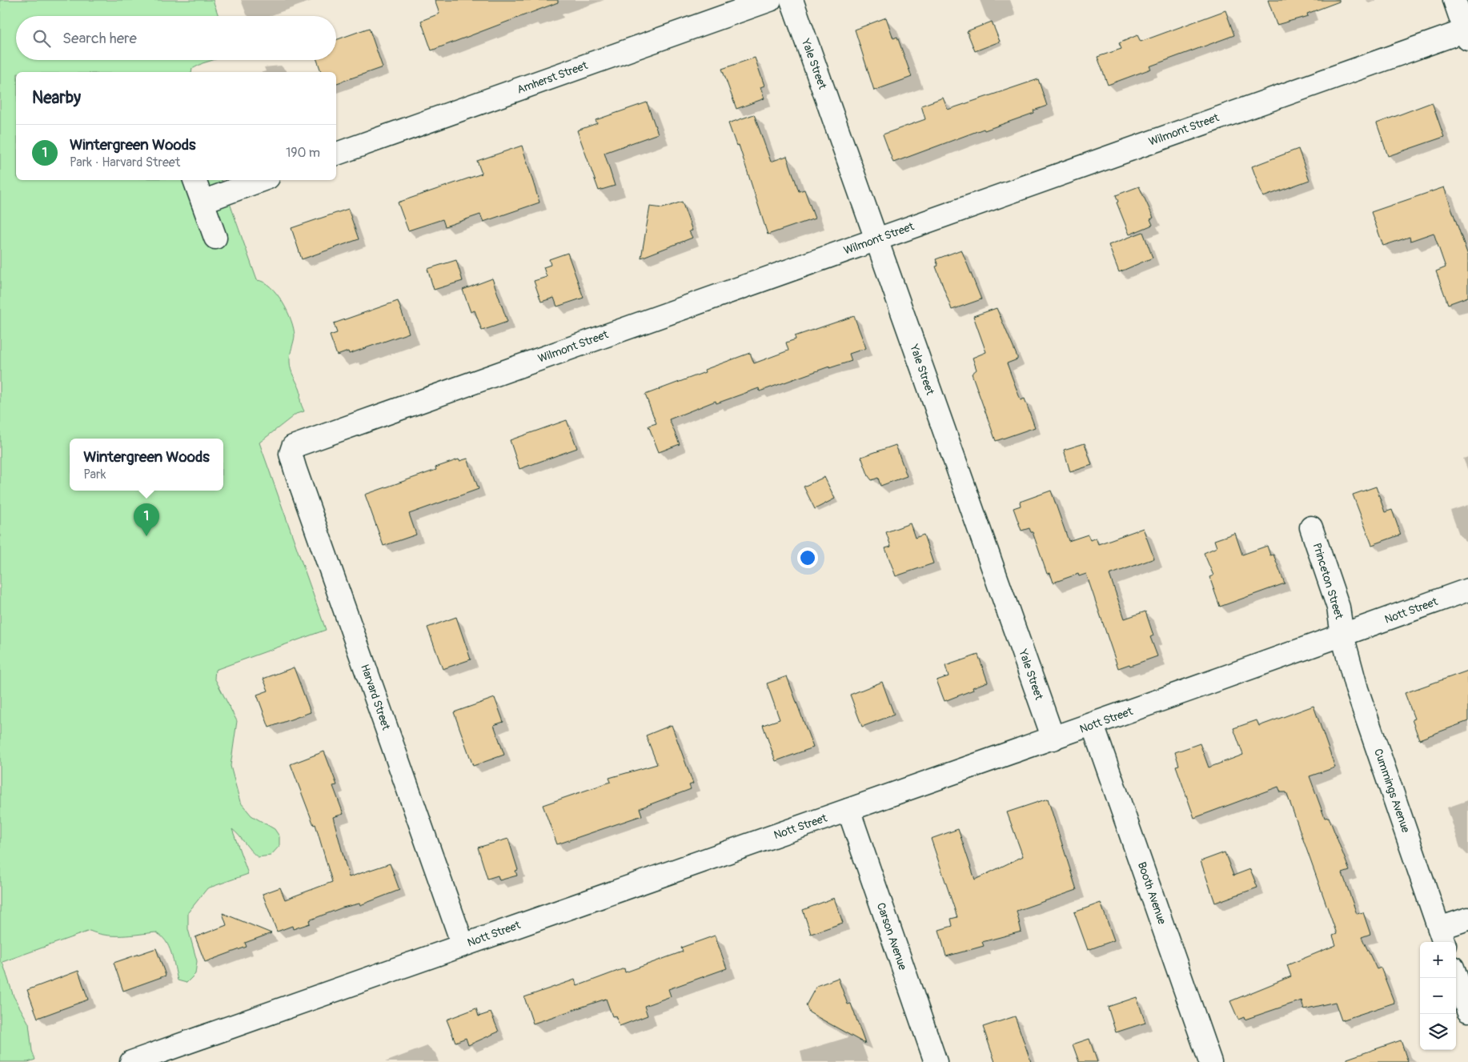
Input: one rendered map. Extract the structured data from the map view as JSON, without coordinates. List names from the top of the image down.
{
  "streets": {
    "street": [
      "Yale Street",
      "Amherst Street",
      "Wilmont Street",
      "Princeton Street",
      "Nott Street",
      "Harvard Street",
      "Cummings Avenue",
      "Booth Avenue",
      "Carson Avenue"
    ]
  },
  "crossings": [
    ["Yale Street", "Wilmont Street"],
    ["Yale Street", "Nott Street"],
    ["Wilmont Street", "Harvard Street"],
    ["Princeton Street", "Nott Street"],
    ["Princeton Street", "Cummings Avenue"],
    ["Nott Street", "Harvard Street"],
    ["Nott Street", "Cummings Avenue"],
    ["Nott Street", "Booth Avenue"],
    ["Nott Street", "Carson Avenue"]
  ],
  "page": {
    "search": "Search here",
    "heading": "Nearby",
    "list": [
      {
        "mark": "1",
        "name": "Wintergreen Woods",
        "note": "Park · Harvard Street",
        "value": "190 m"
      }
    ],
    "popup": ["Wintergreen Woods", "Park"],
    "pins": "1",
    "map_buttons": ["+", "−"]
  }
}
